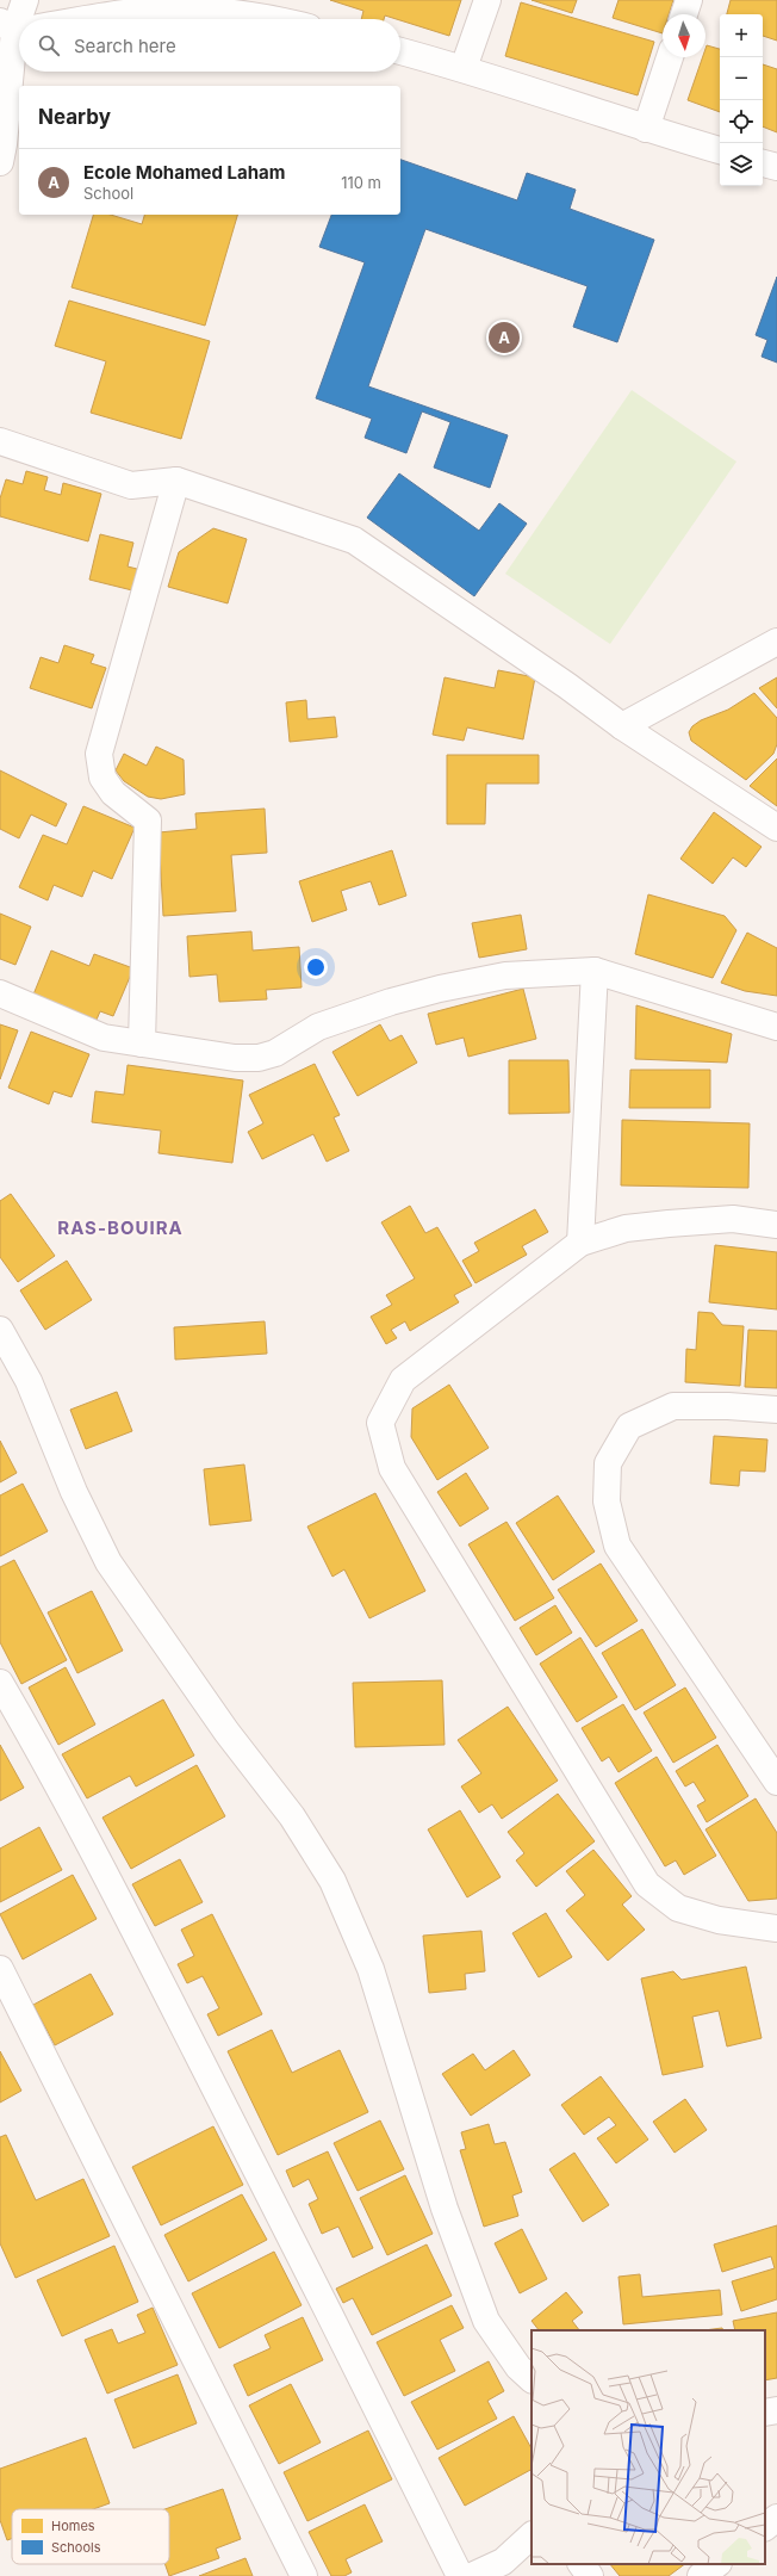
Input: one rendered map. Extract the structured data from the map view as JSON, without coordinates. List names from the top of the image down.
{
  "districts": ["RAS-BOUIRA"],
  "legend": ["Homes", "Schools"],
  "north": "bottom",
  "page": {
    "map_buttons": ["+", "−"],
    "search": "Search here",
    "heading": "Nearby",
    "list": [
      {
        "mark": "A",
        "name": "Ecole Mohamed Laham",
        "note": "School",
        "value": "110 m"
      }
    ],
    "pins": "A"
  }
}
